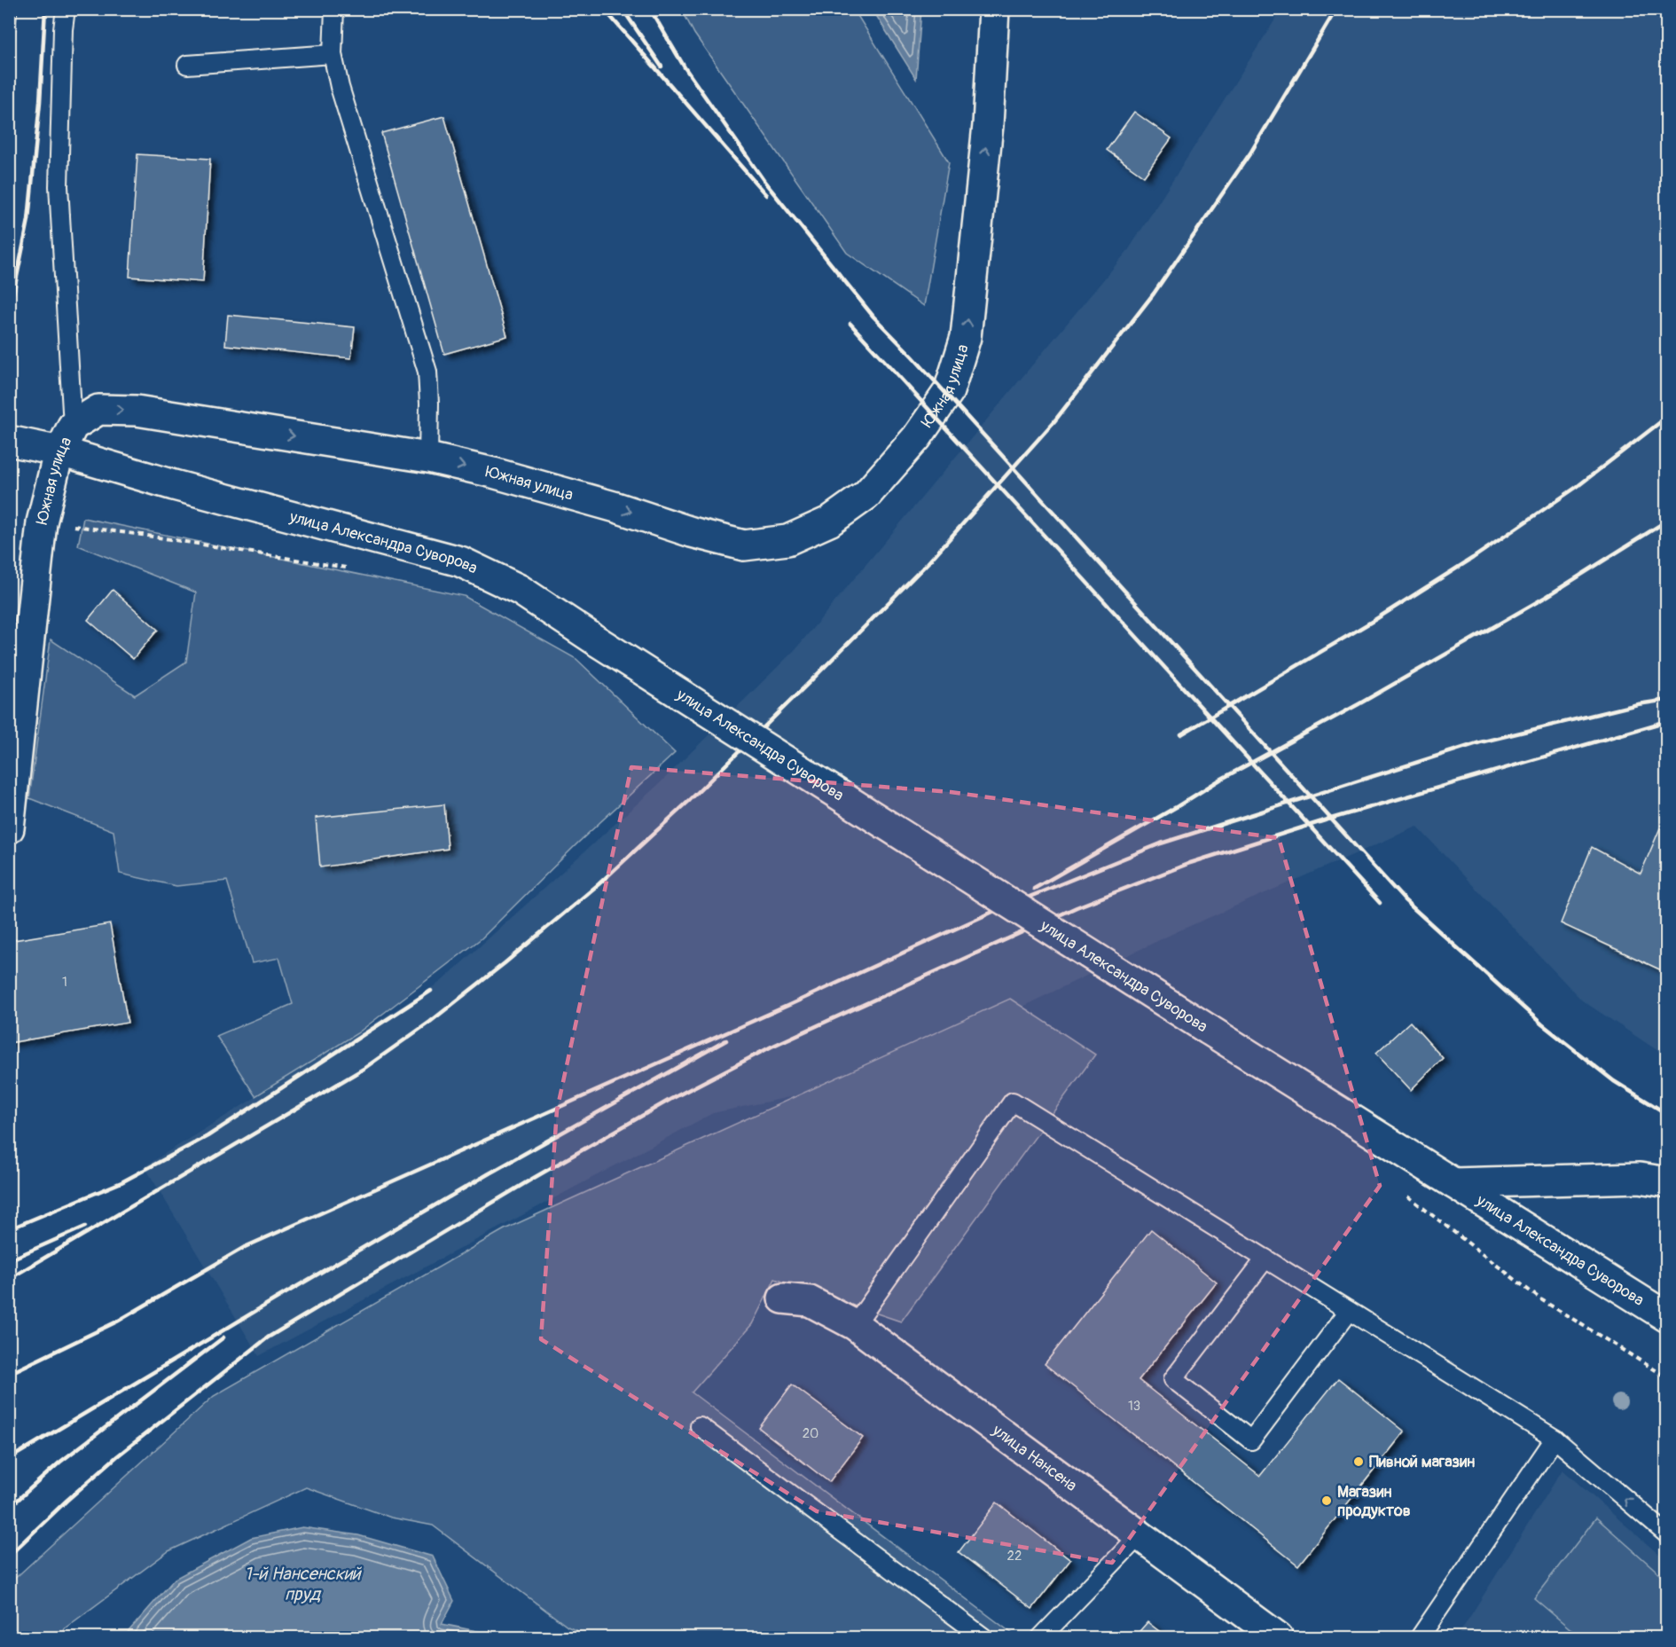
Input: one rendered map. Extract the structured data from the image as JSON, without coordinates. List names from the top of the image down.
{
  "streets": {
    "street": ["Южная улица", "улица Александра Суворова", "улица Нансена"]
  },
  "crossings": [
    ["Южная улица", "улица Александра Суворова"]
  ],
  "water": ["1-й Нансенский пруд"],
  "places": ["Пивной магазин", "Магазин продуктов"],
  "house_numbers": [
    "1",
    "13",
    "20",
    "22"
  ]
}
